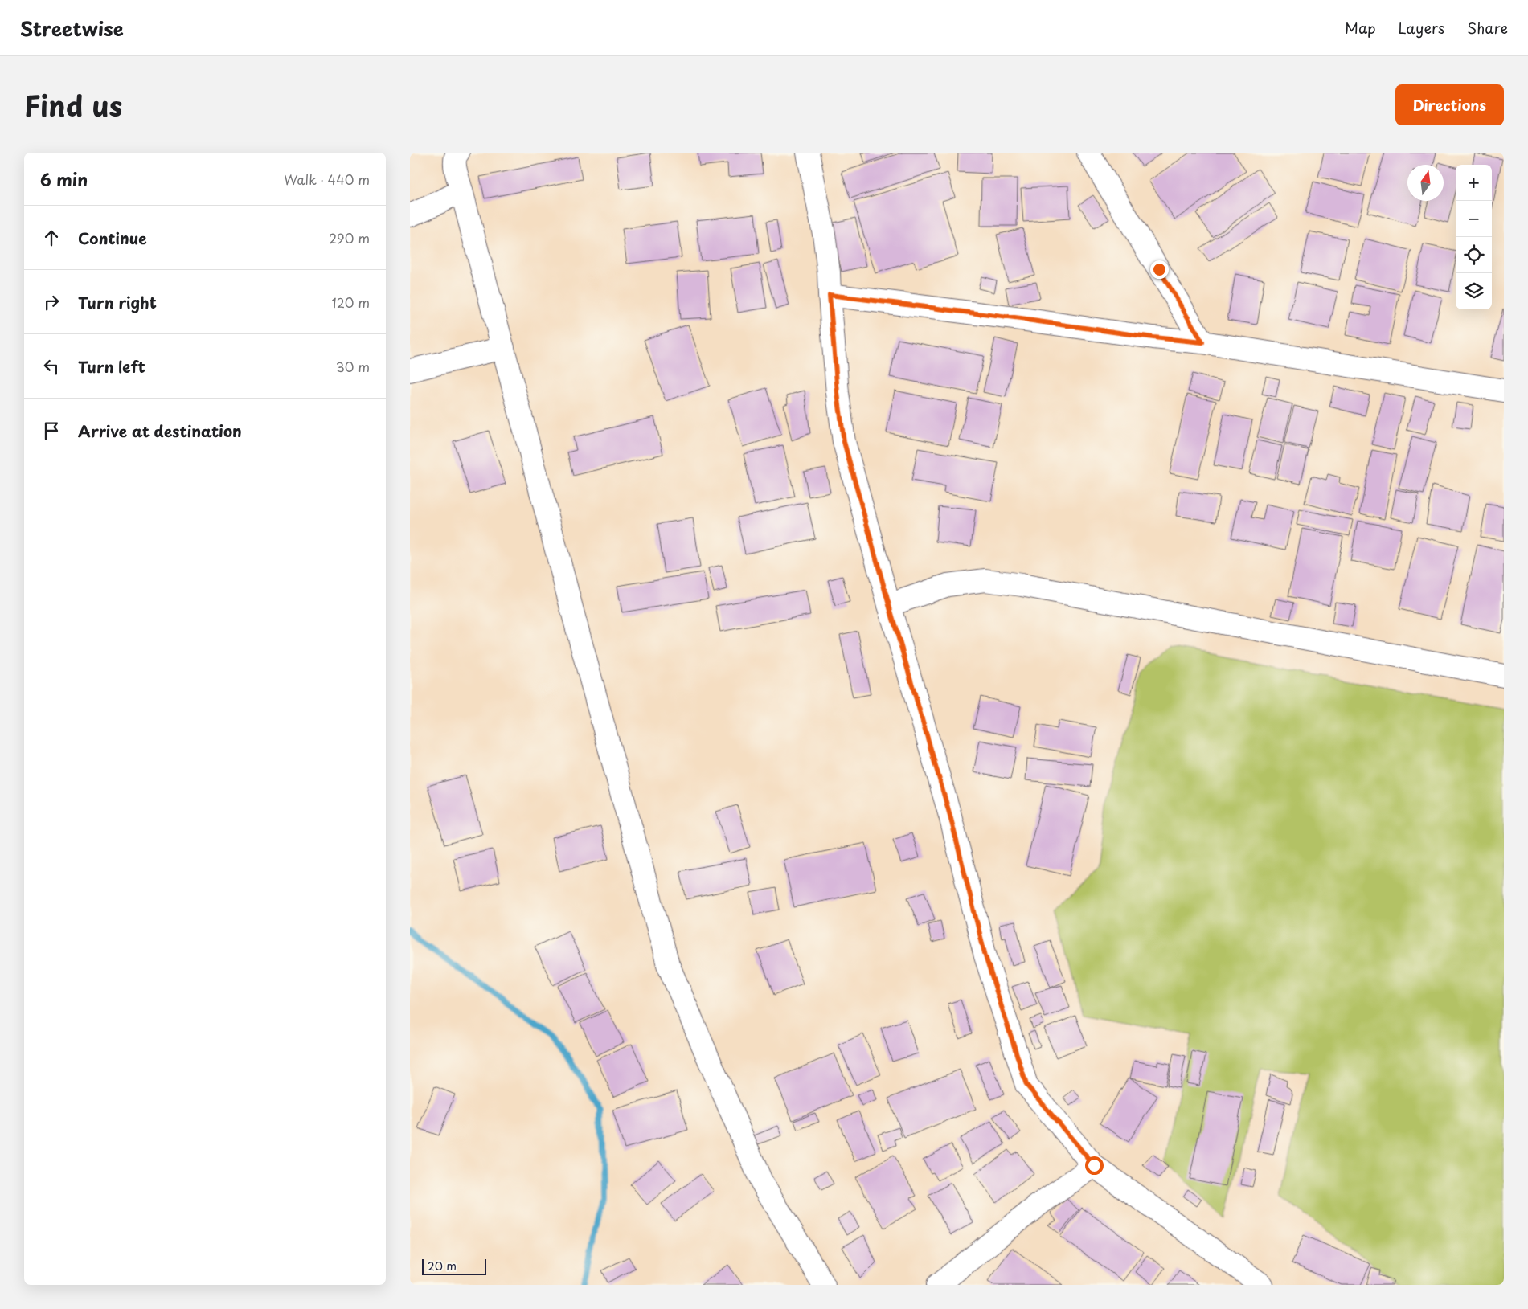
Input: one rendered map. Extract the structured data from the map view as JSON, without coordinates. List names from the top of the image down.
{
  "scale_bar": "20 m",
  "north": "top",
  "page": {
    "header": "Streetwise",
    "nav": ["Map", "Layers", "Share"],
    "title": "Find us",
    "buttons": "Directions",
    "heading": ["6 min", "Walk · 440 m"],
    "map_buttons": ["+", "−"],
    "list": [
      ["Continue", "290 m"],
      ["Turn right", "120 m"],
      ["Turn left", "30 m"],
      "Arrive at destination"
    ],
    "scale": "20 m"
  }
}
